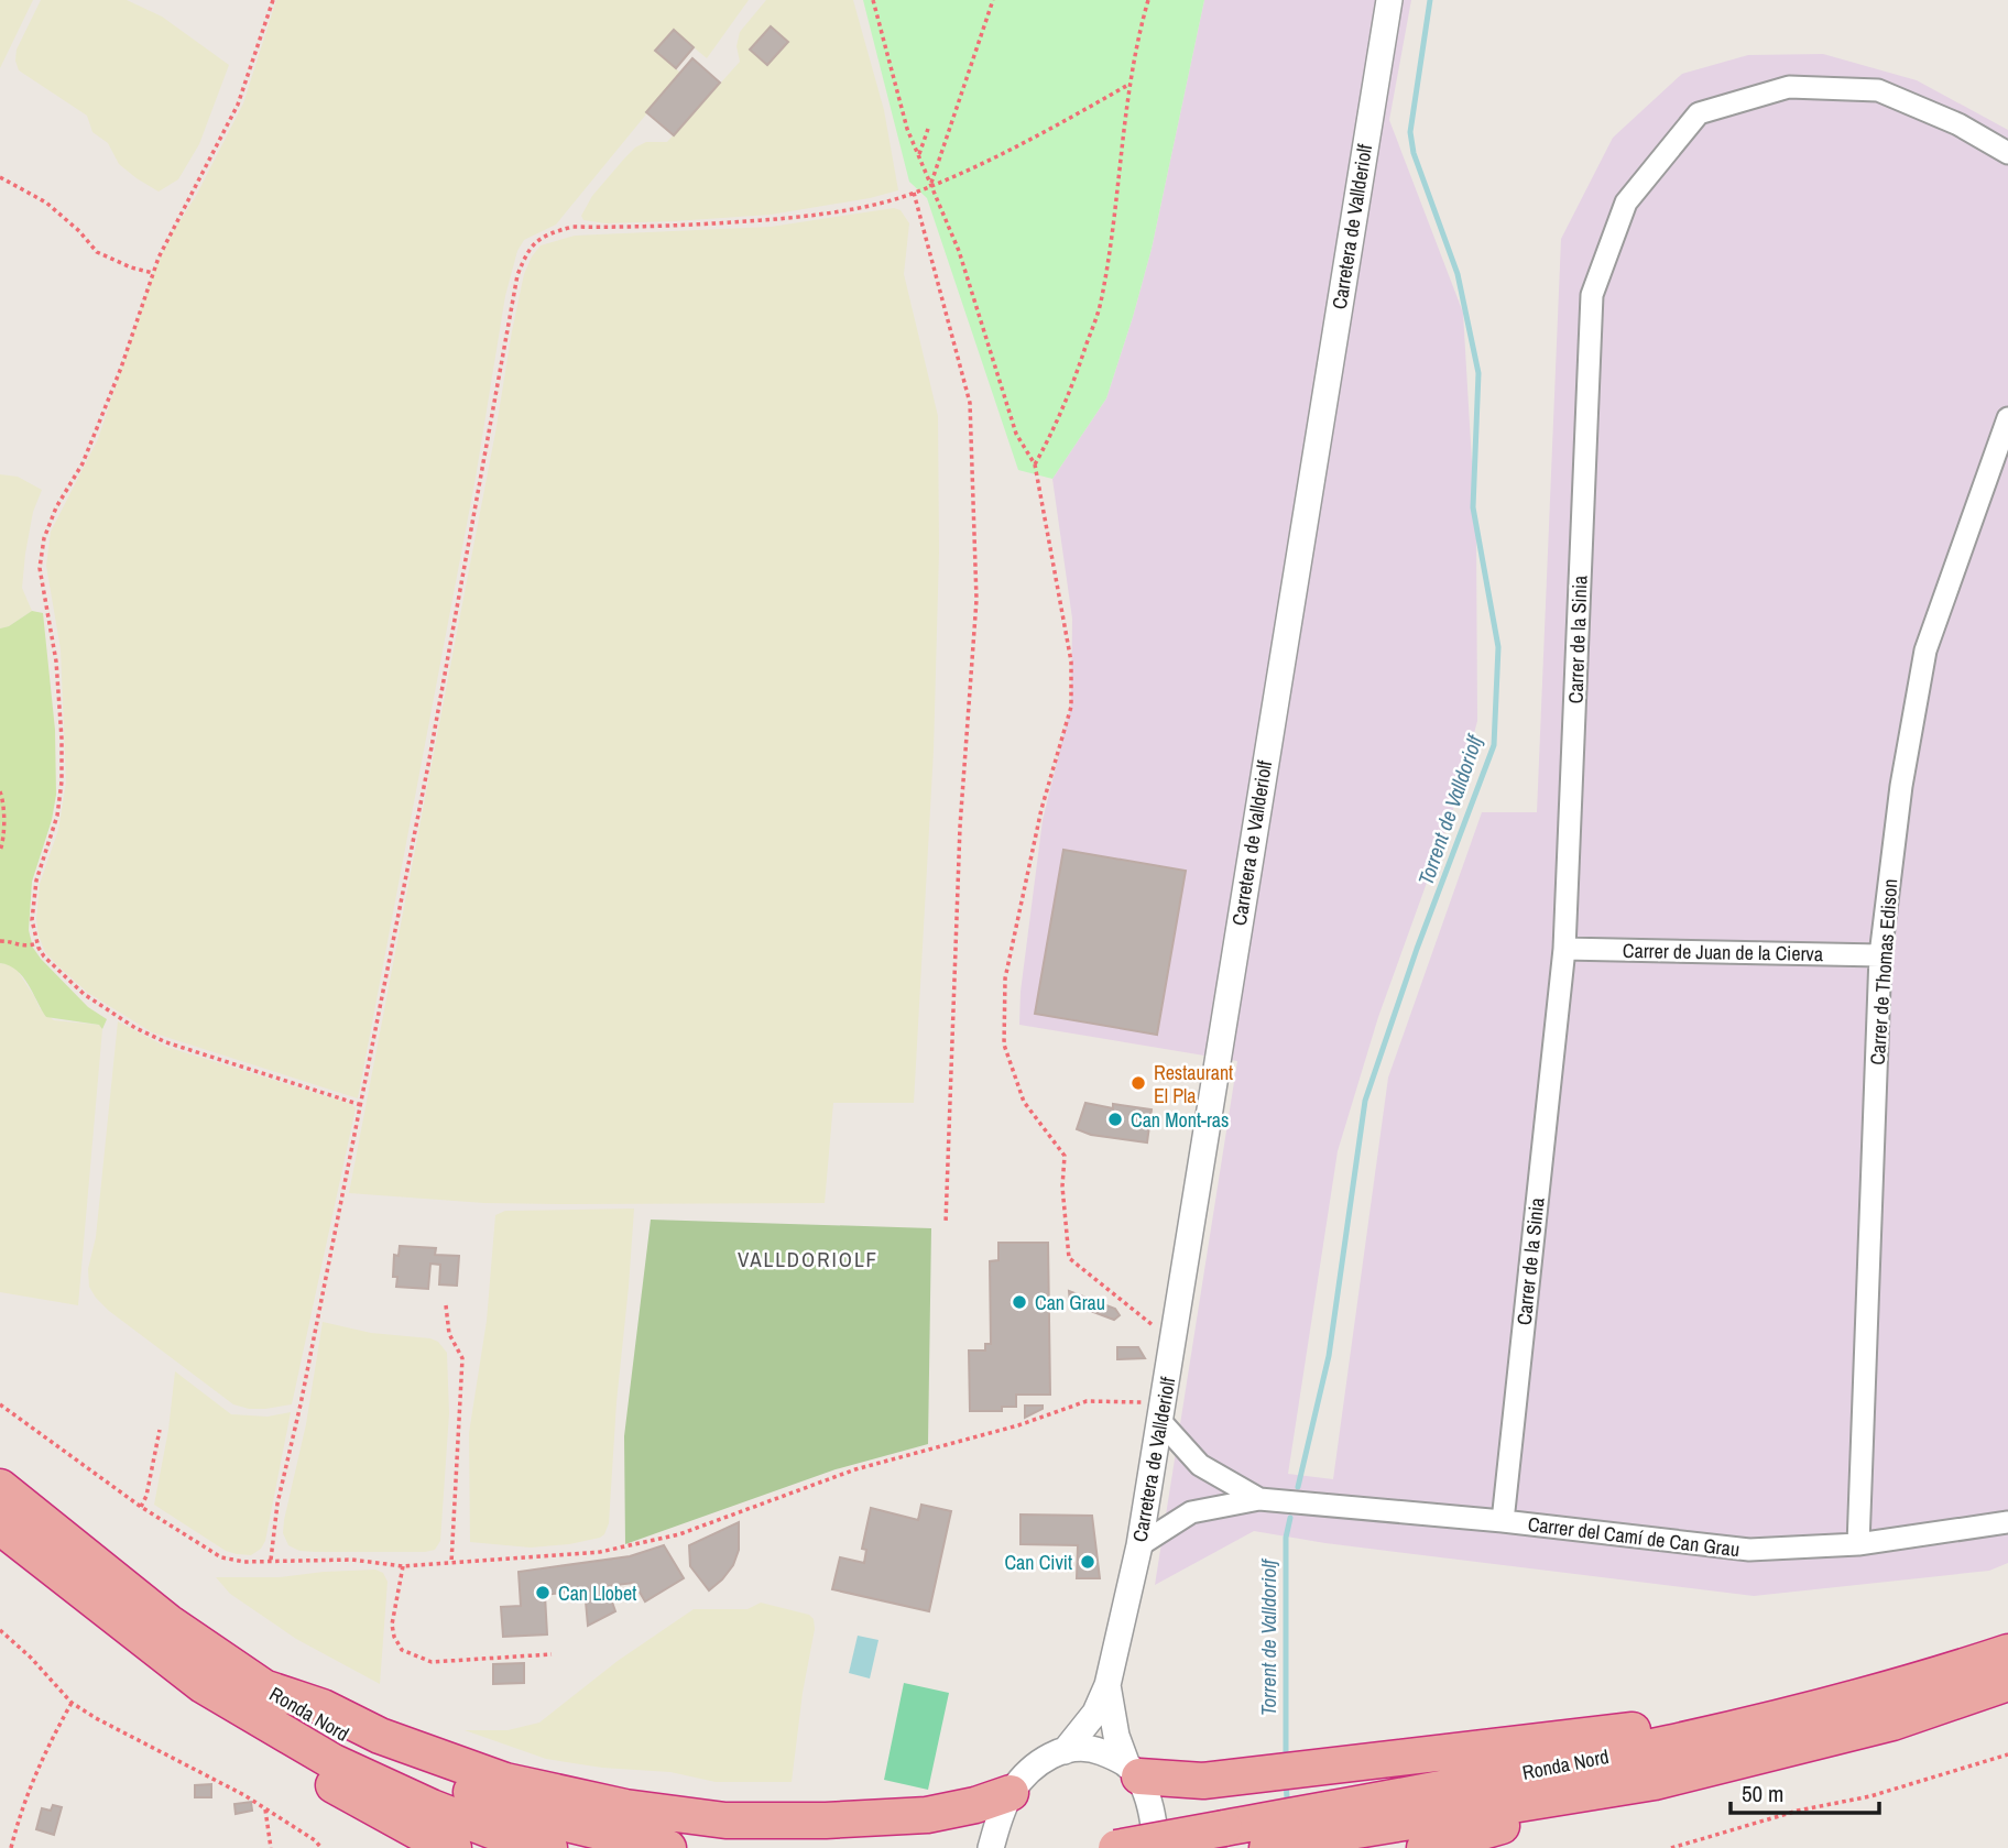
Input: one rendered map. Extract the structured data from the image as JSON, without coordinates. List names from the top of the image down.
{
  "streets": {
    "highway": ["Ronda Nord"],
    "street": [
      "Carretera de Vallderiolf",
      "Carrer de la Sinia",
      "Carrer de Juan de la Cierva",
      "Carrer de Thomas Edison",
      "Carrer del Camí de Can Grau"
    ]
  },
  "crossings": [
    ["Carretera de Vallderiolf", "Carrer del Camí de Can Grau"],
    ["Carrer de la Sinia", "Carrer de Juan de la Cierva"],
    ["Carrer de la Sinia", "Carrer del Camí de Can Grau"],
    ["Carrer de Juan de la Cierva", "Carrer de Thomas Edison"],
    ["Carrer de Thomas Edison", "Carrer del Camí de Can Grau"]
  ],
  "districts": ["VALLDORIOLF"],
  "water": ["Torrent de Valldoriolf"],
  "places": [
    "Restaurant El Pla",
    "Can Mont-ras",
    "Can Grau",
    "Can Civit",
    "Can Llobet"
  ],
  "scale_bar": "50 m"
}
